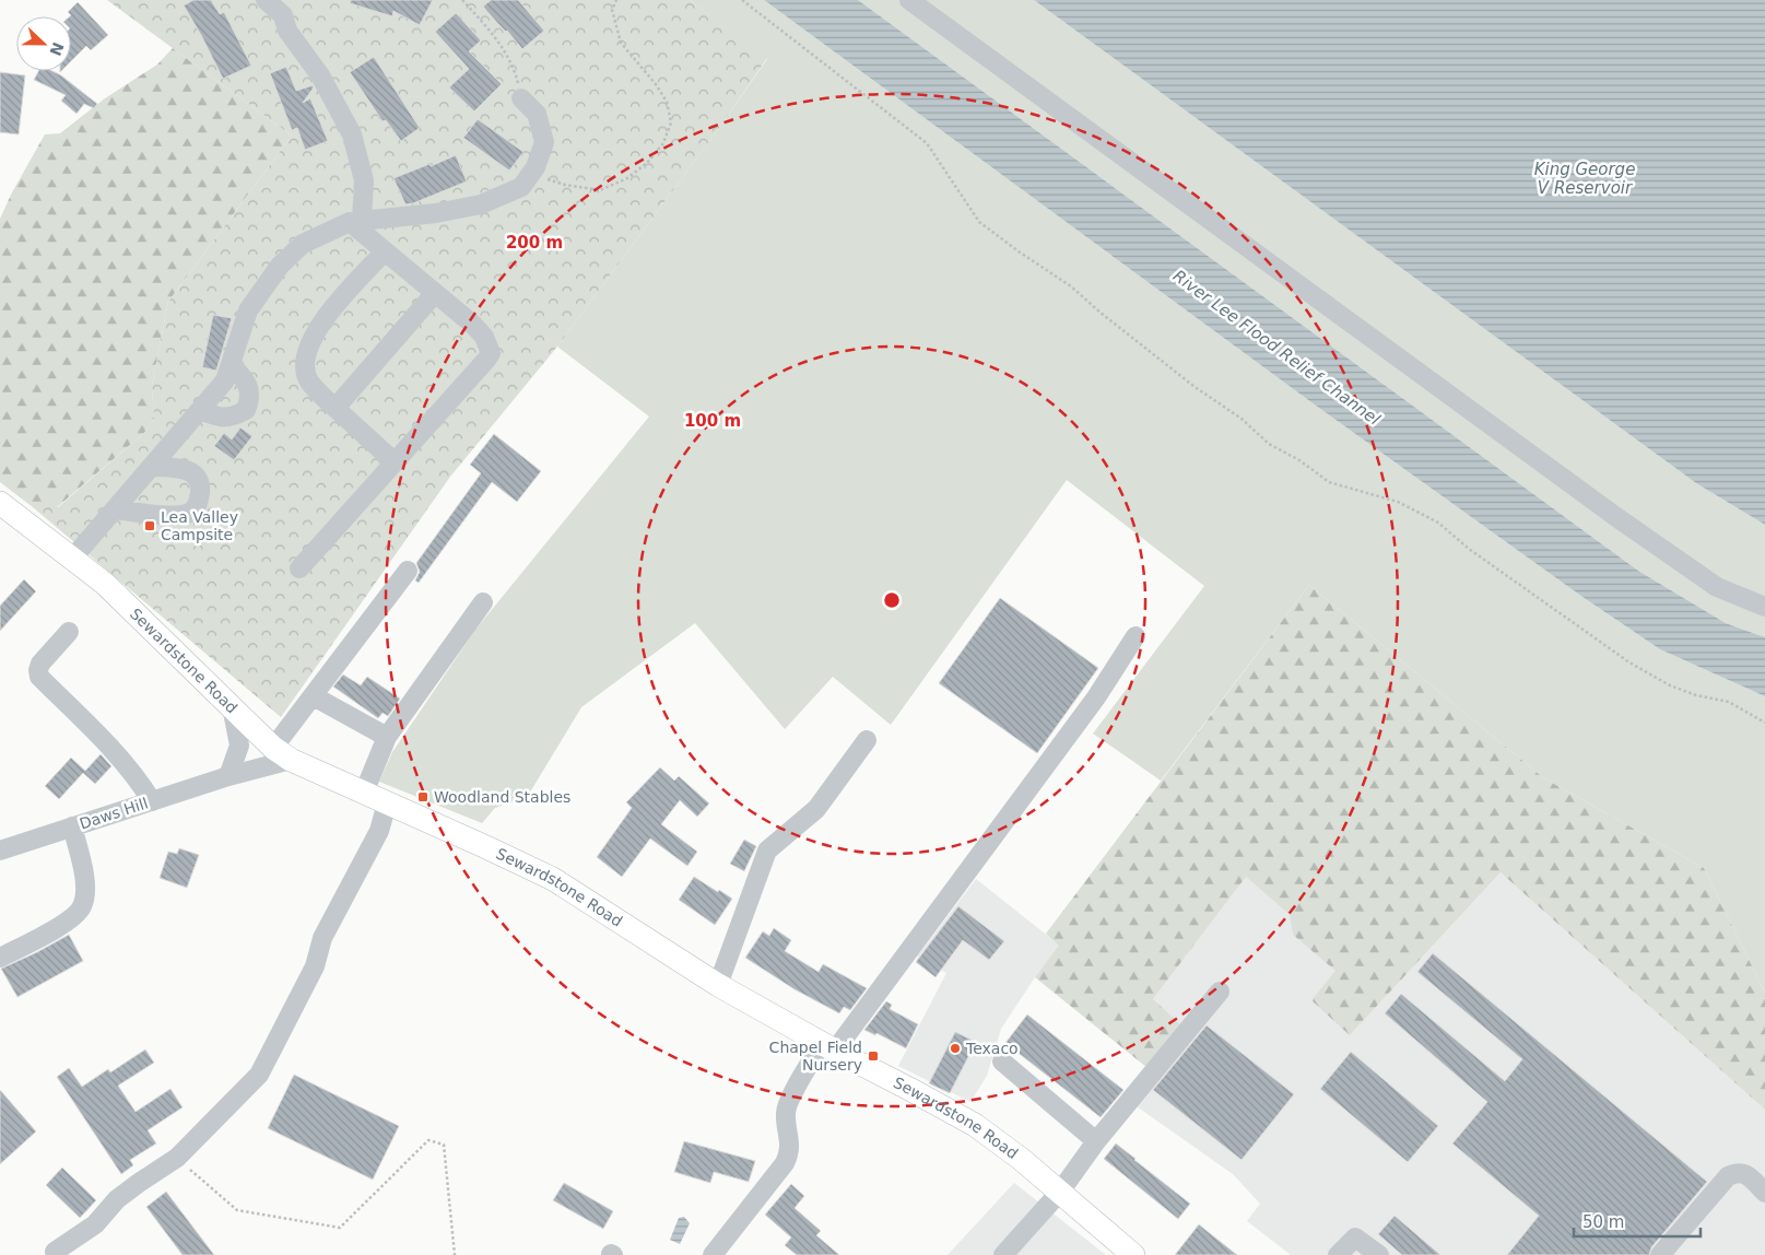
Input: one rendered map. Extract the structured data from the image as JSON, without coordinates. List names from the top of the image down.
{
  "streets": {
    "main road": ["Sewardstone Road"],
    "street": ["Daws Hill"]
  },
  "crossings": [
    ["Sewardstone Road", "Daws Hill"]
  ],
  "water": ["King George V Reservoir", "River Lee Flood Relief Channel"],
  "places": {
    "transit": ["Lea Valley Campsite", "Woodland Stables", "Chapel Field Nursery"],
    "other": ["Texaco"]
  },
  "scale_bar": "50 m",
  "north": "right",
  "rings": ["200 m", "100 m"]
}
